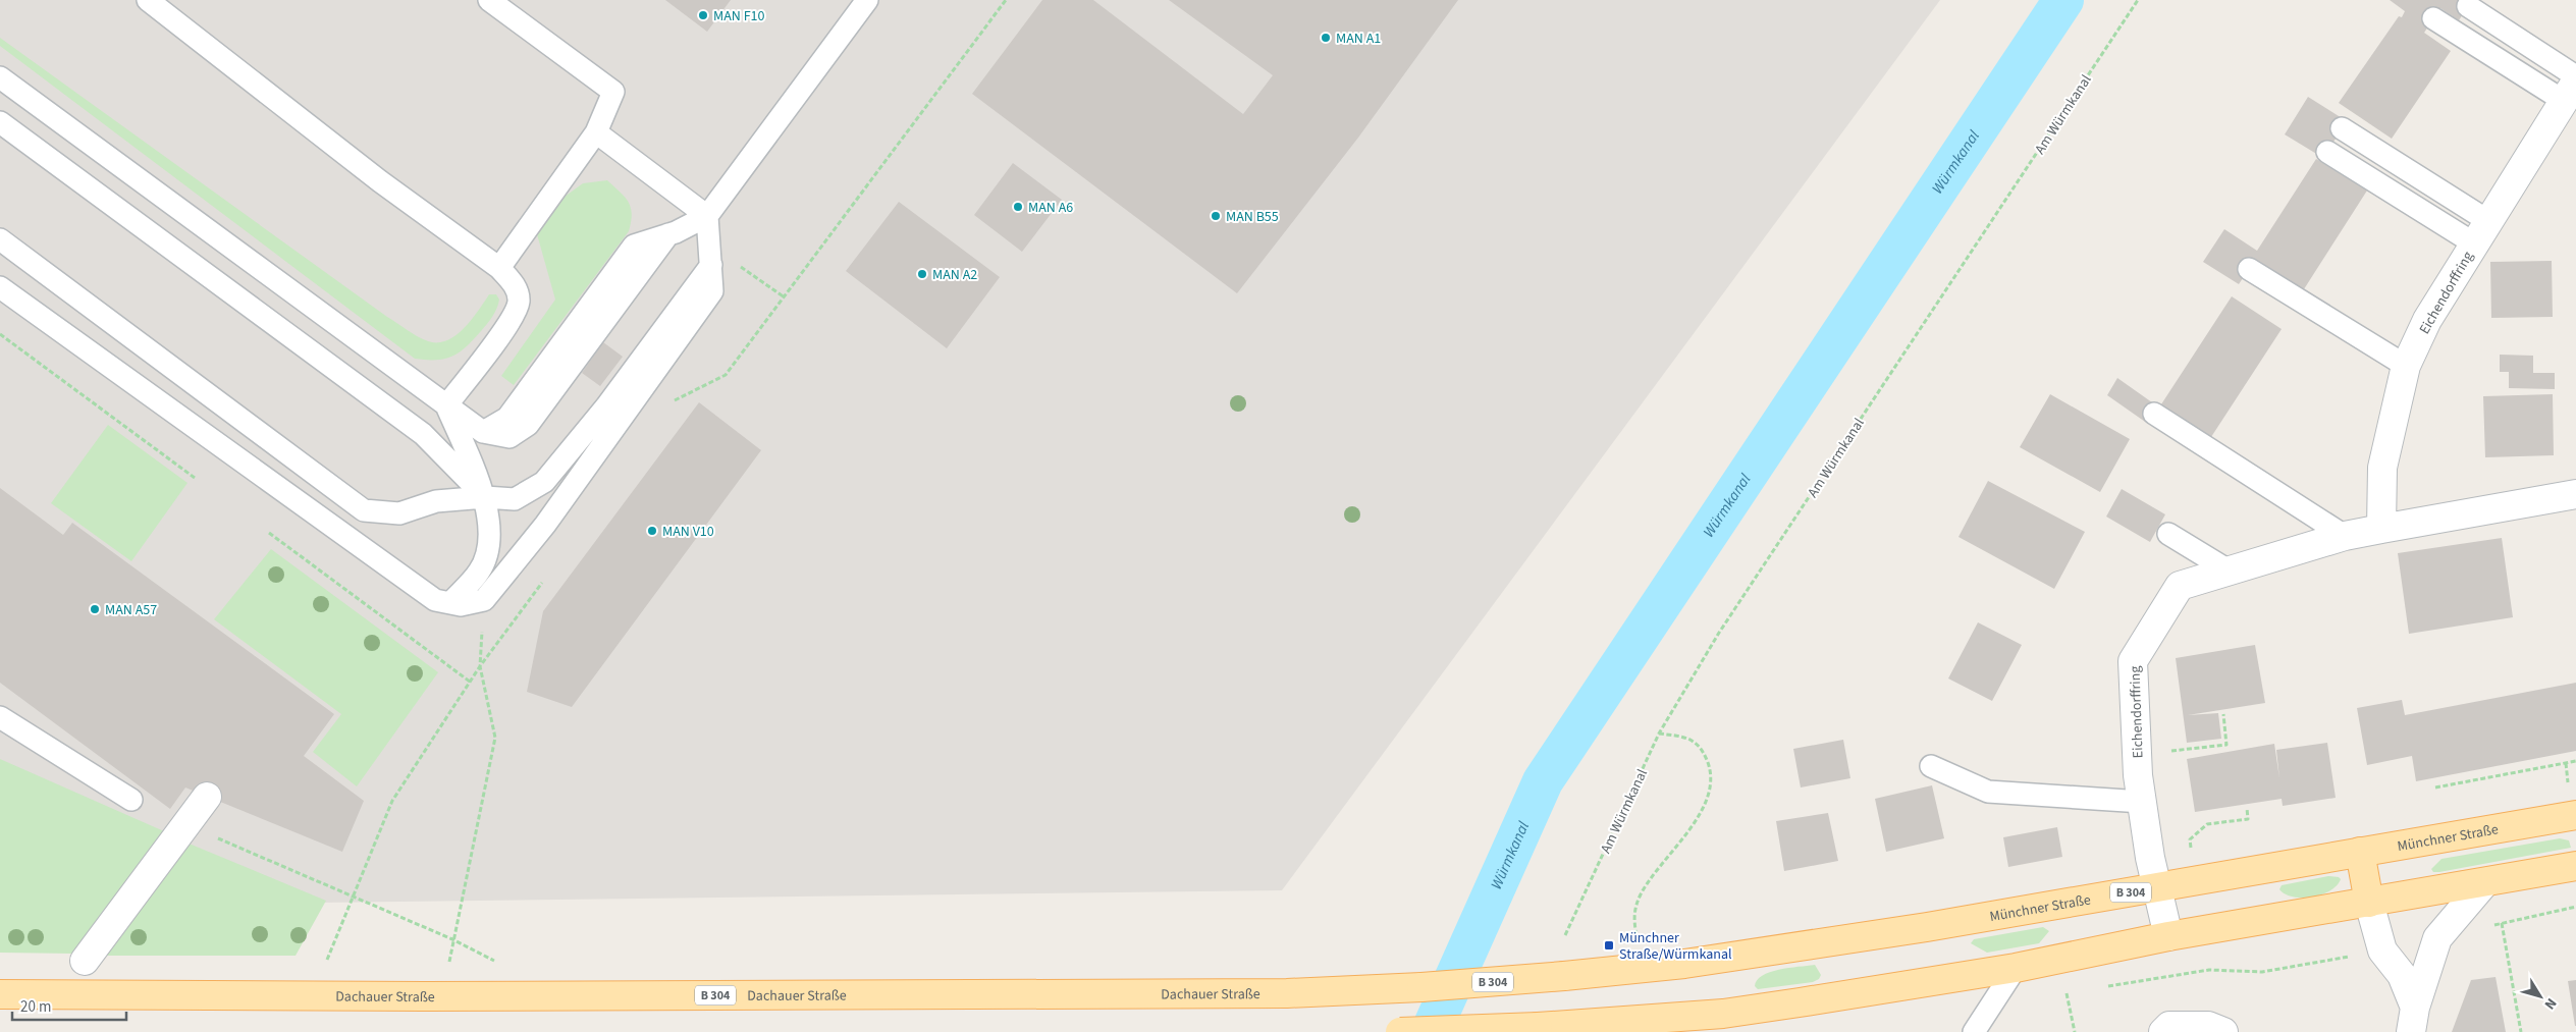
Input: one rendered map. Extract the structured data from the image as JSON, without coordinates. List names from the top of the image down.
{
  "streets": {
    "main road": ["Münchner Straße", "B 304", "Dachauer Straße"],
    "street": ["Eichendorffring"],
    "path": ["Am Würmkanal"]
  },
  "crossings": [
    ["Eichendorffring", "Münchner Straße"],
    ["Münchner Straße", "Dachauer Straße"]
  ],
  "water": ["Würmkanal"],
  "places": {
    "other": [
      "MAN F10",
      "MAN A1",
      "MAN A6",
      "MAN B55",
      "MAN A2",
      "MAN V10",
      "MAN A57"
    ],
    "transit": ["Münchner Straße/Würmkanal"]
  },
  "scale_bar": "20 m",
  "north": "bottom right"
}
